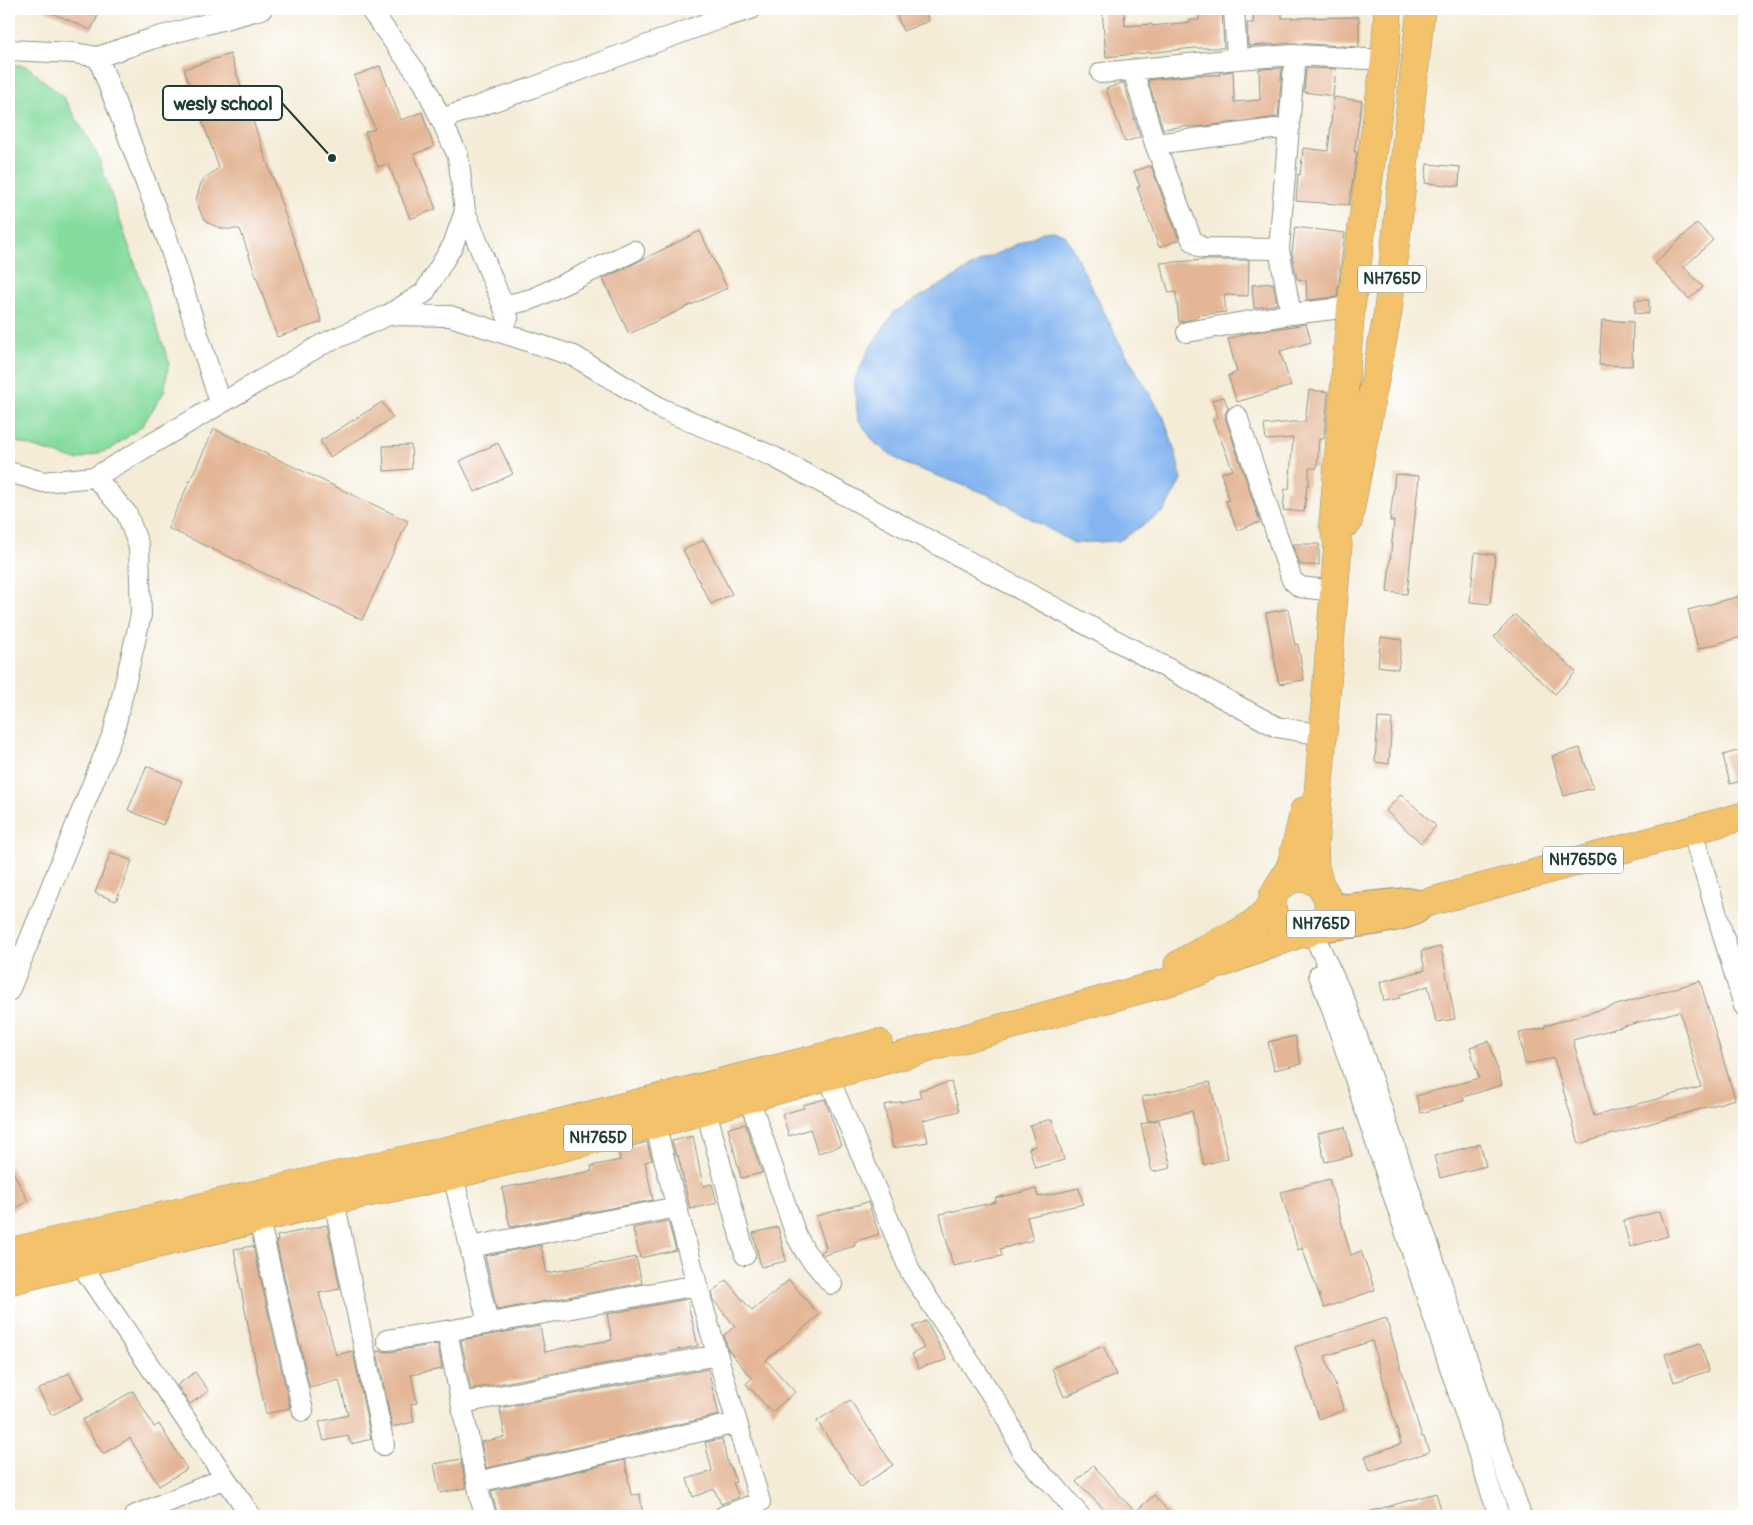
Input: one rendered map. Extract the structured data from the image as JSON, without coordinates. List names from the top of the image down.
{
  "streets": {
    "highway": ["NH765D", "NH765DG"]
  },
  "places": ["wesly school"]
}
